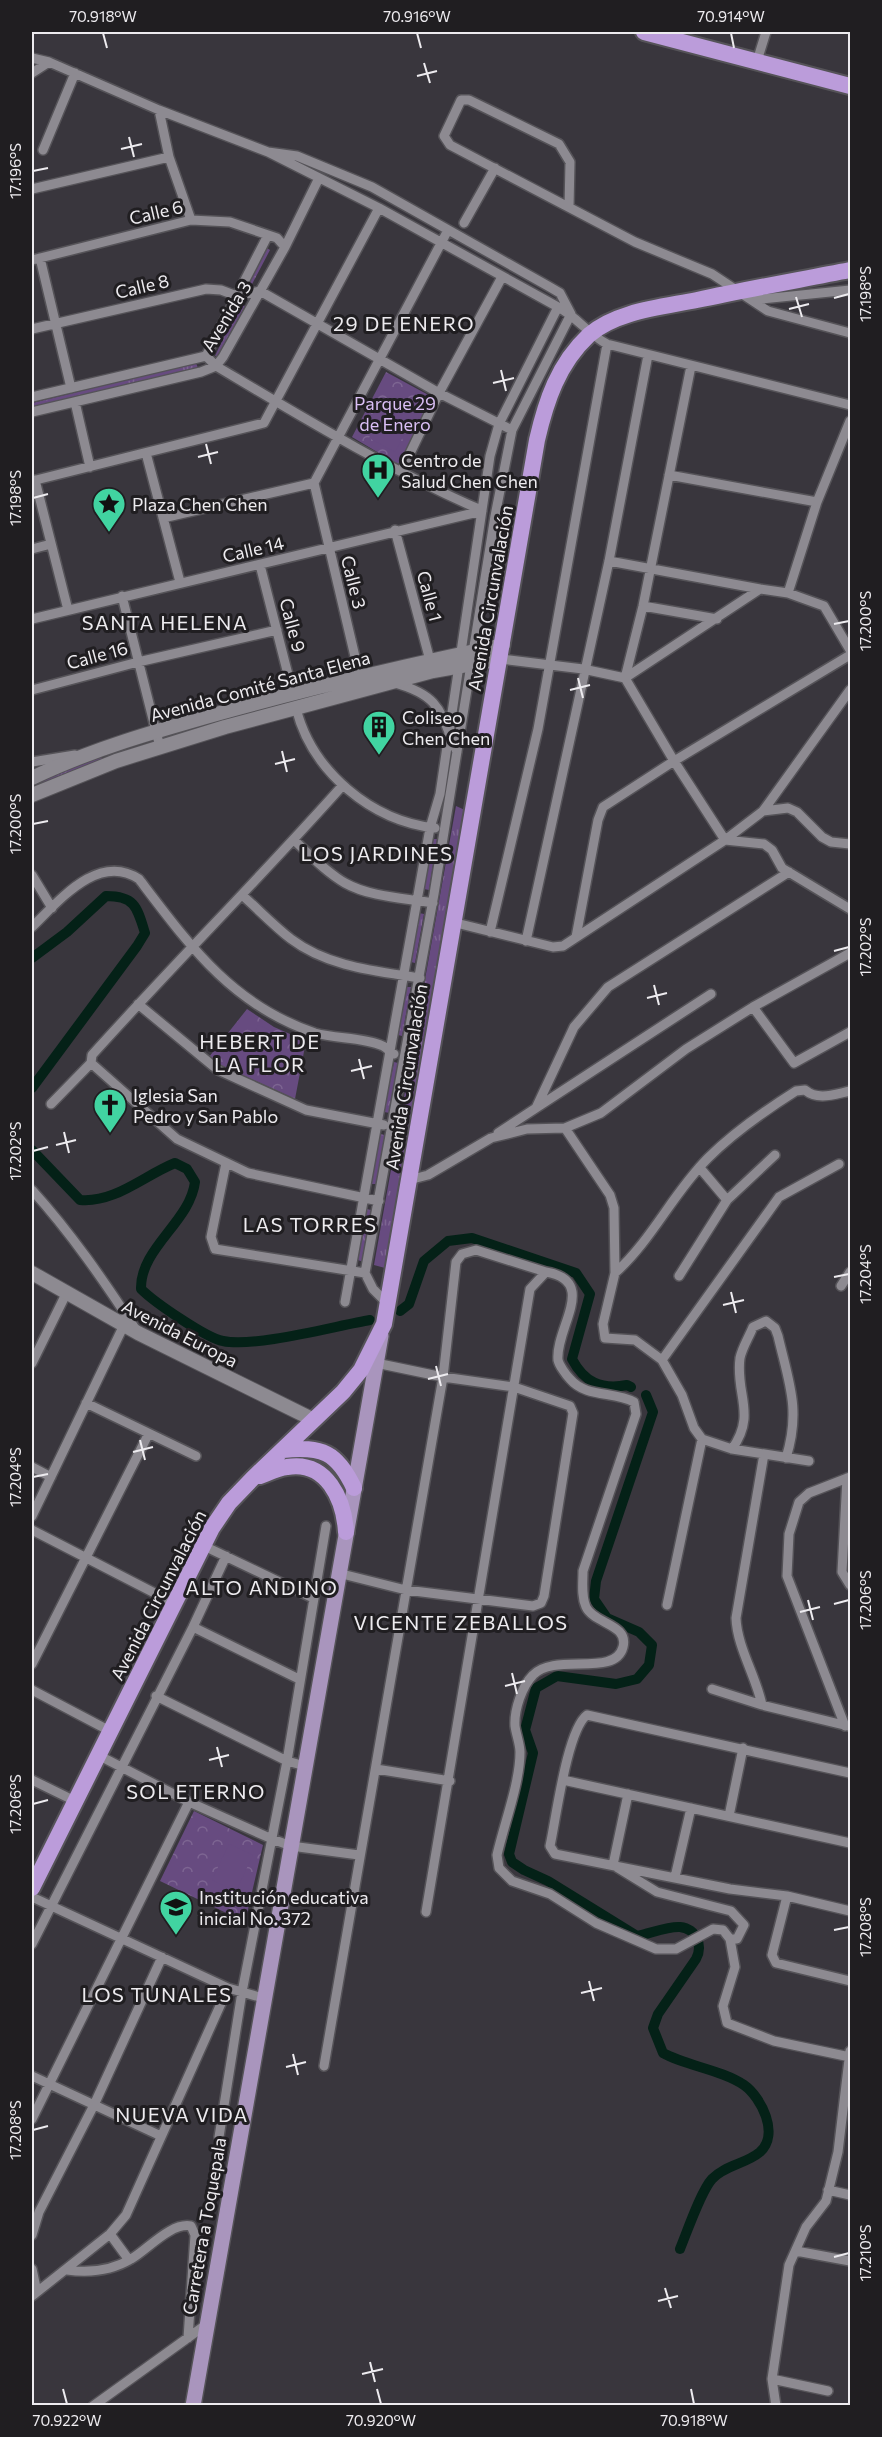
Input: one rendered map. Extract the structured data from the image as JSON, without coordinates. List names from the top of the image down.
{
  "streets": {
    "highway": ["Avenida Circunvalación"],
    "main road": ["Carretera a Toquepala"],
    "street": [
      "Calle 6",
      "Calle 8",
      "Avenida 3",
      "Calle 14",
      "Calle 3",
      "Calle 1",
      "Calle 9",
      "Calle 16",
      "Avenida Comité Santa Elena",
      "Avenida Europa"
    ]
  },
  "crossings": [
    ["Calle 6", "Avenida 3"],
    ["Calle 8", "Avenida 3"],
    ["Calle 14", "Calle 3"],
    ["Calle 14", "Calle 1"],
    ["Calle 14", "Calle 9"],
    ["Calle 3", "Avenida Comité Santa Elena"],
    ["Calle 1", "Avenida Comité Santa Elena"],
    ["Avenida Circunvalación", "Avenida Comité Santa Elena"],
    ["Avenida Circunvalación", "Avenida Europa"],
    ["Avenida Circunvalación", "Carretera a Toquepala"],
    ["Calle 9", "Calle 16"],
    ["Calle 9", "Avenida Comité Santa Elena"]
  ],
  "districts": [
    "29 DE ENERO",
    "SANTA HELENA",
    "LOS JARDINES",
    "HEBERT DE LA FLOR",
    "LAS TORRES",
    "ALTO ANDINO",
    "VICENTE ZEBALLOS",
    "SOL ETERNO",
    "LOS TUNALES",
    "NUEVA VIDA"
  ],
  "parks": ["Parque 29 de Enero"],
  "places": {
    "hospital": ["Centro de Salud Chen Chen"],
    "place": ["Plaza Chen Chen"],
    "building": ["Coliseo Chen Chen"],
    "church": ["Iglesia San Pedro y San Pablo"],
    "school or university": ["Institución educativa inicial No. 372"]
  },
  "coordinates": [
    "70.918°W",
    "70.916°W",
    "70.914°W",
    "17.196°S",
    "17.198°S",
    "17.200°S",
    "17.202°S",
    "17.204°S",
    "17.206°S",
    "17.208°S",
    "17.210°S",
    "70.922°W",
    "70.920°W"
  ]
}
